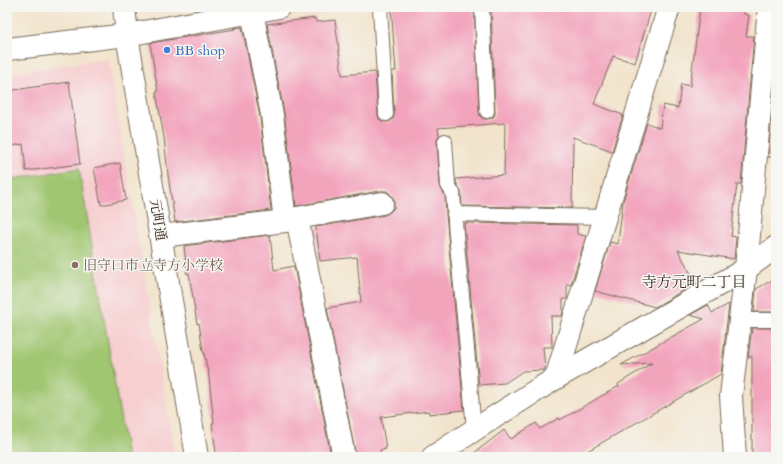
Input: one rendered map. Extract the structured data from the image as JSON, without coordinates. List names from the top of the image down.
{
  "streets": {
    "street": ["元町通"]
  },
  "districts": ["寺方元町二丁目"],
  "places": ["BB shop", "旧守口市立寺方小学校"]
}
